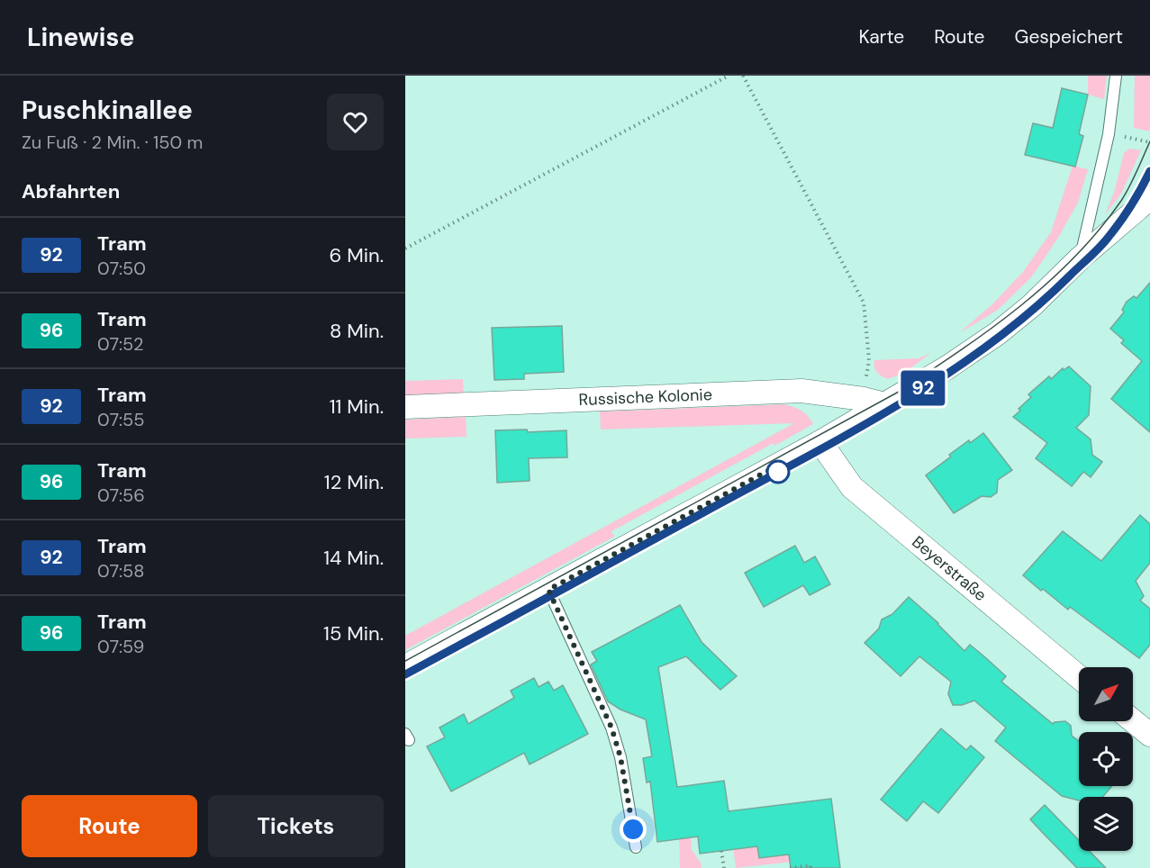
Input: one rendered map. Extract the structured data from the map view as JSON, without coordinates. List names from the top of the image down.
{
  "streets": {
    "street": ["Russische Kolonie", "Beyerstraße"]
  },
  "lines": ["tram line 92"],
  "north": "top right",
  "page": {
    "header": "Linewise",
    "nav": ["Karte", "Route", "Gespeichert"],
    "heading": [
      ["Puschkinallee", "Zu Fuß · 2 Min. · 150 m"],
      "Abfahrten"
    ],
    "on_map": "92",
    "list": [
      {
        "mark": "92",
        "name": "Tram",
        "note": "07:50",
        "value": "6 Min."
      },
      {
        "mark": "96",
        "name": "Tram",
        "note": "07:52",
        "value": "8 Min."
      },
      {
        "mark": "92",
        "name": "Tram",
        "note": "07:55",
        "value": "11 Min."
      },
      {
        "mark": "96",
        "name": "Tram",
        "note": "07:56",
        "value": "12 Min."
      },
      {
        "mark": "92",
        "name": "Tram",
        "note": "07:58",
        "value": "14 Min."
      },
      {
        "mark": "96",
        "name": "Tram",
        "note": "07:59",
        "value": "15 Min."
      }
    ],
    "buttons": ["Route", "Tickets"]
  }
}
